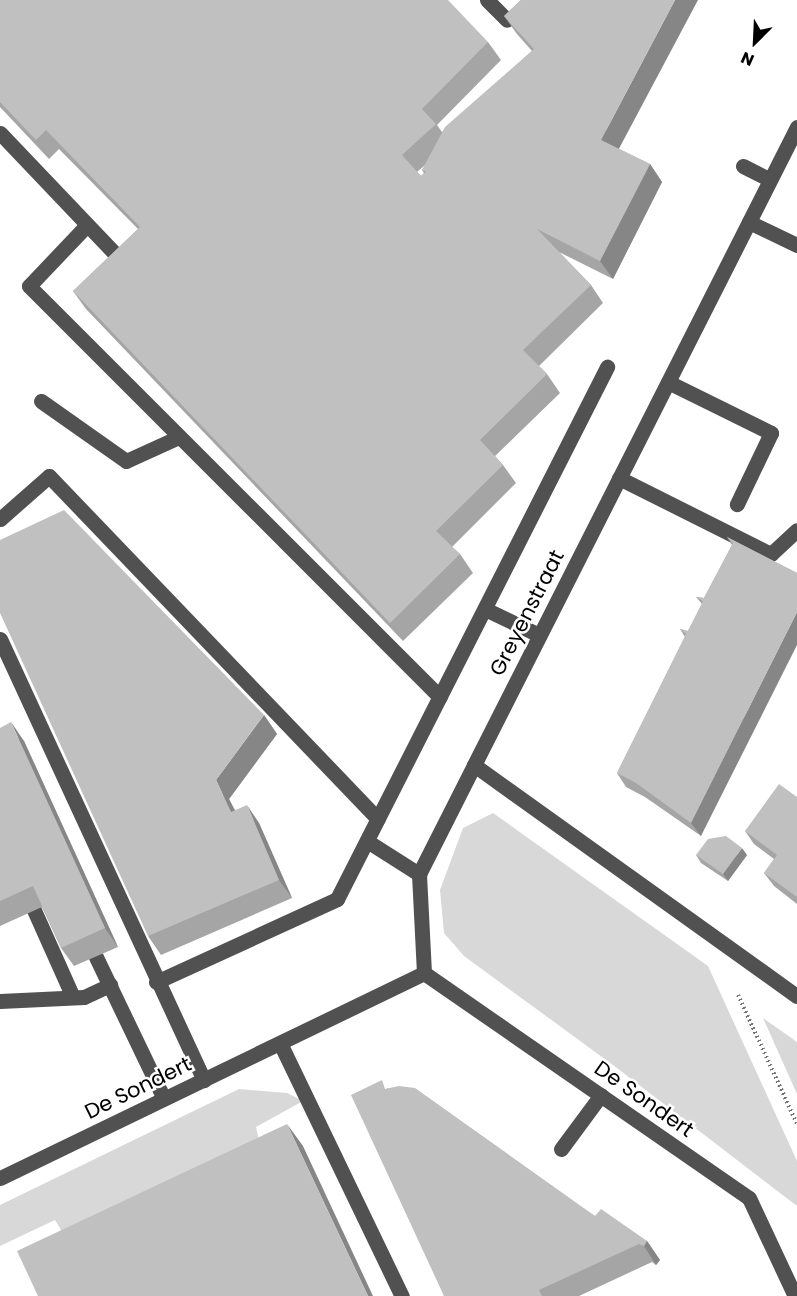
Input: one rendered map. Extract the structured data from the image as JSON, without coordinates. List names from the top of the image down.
{
  "streets": {
    "street": ["Greyenstraat", "De Sondert"]
  },
  "north": "bottom left"
}
